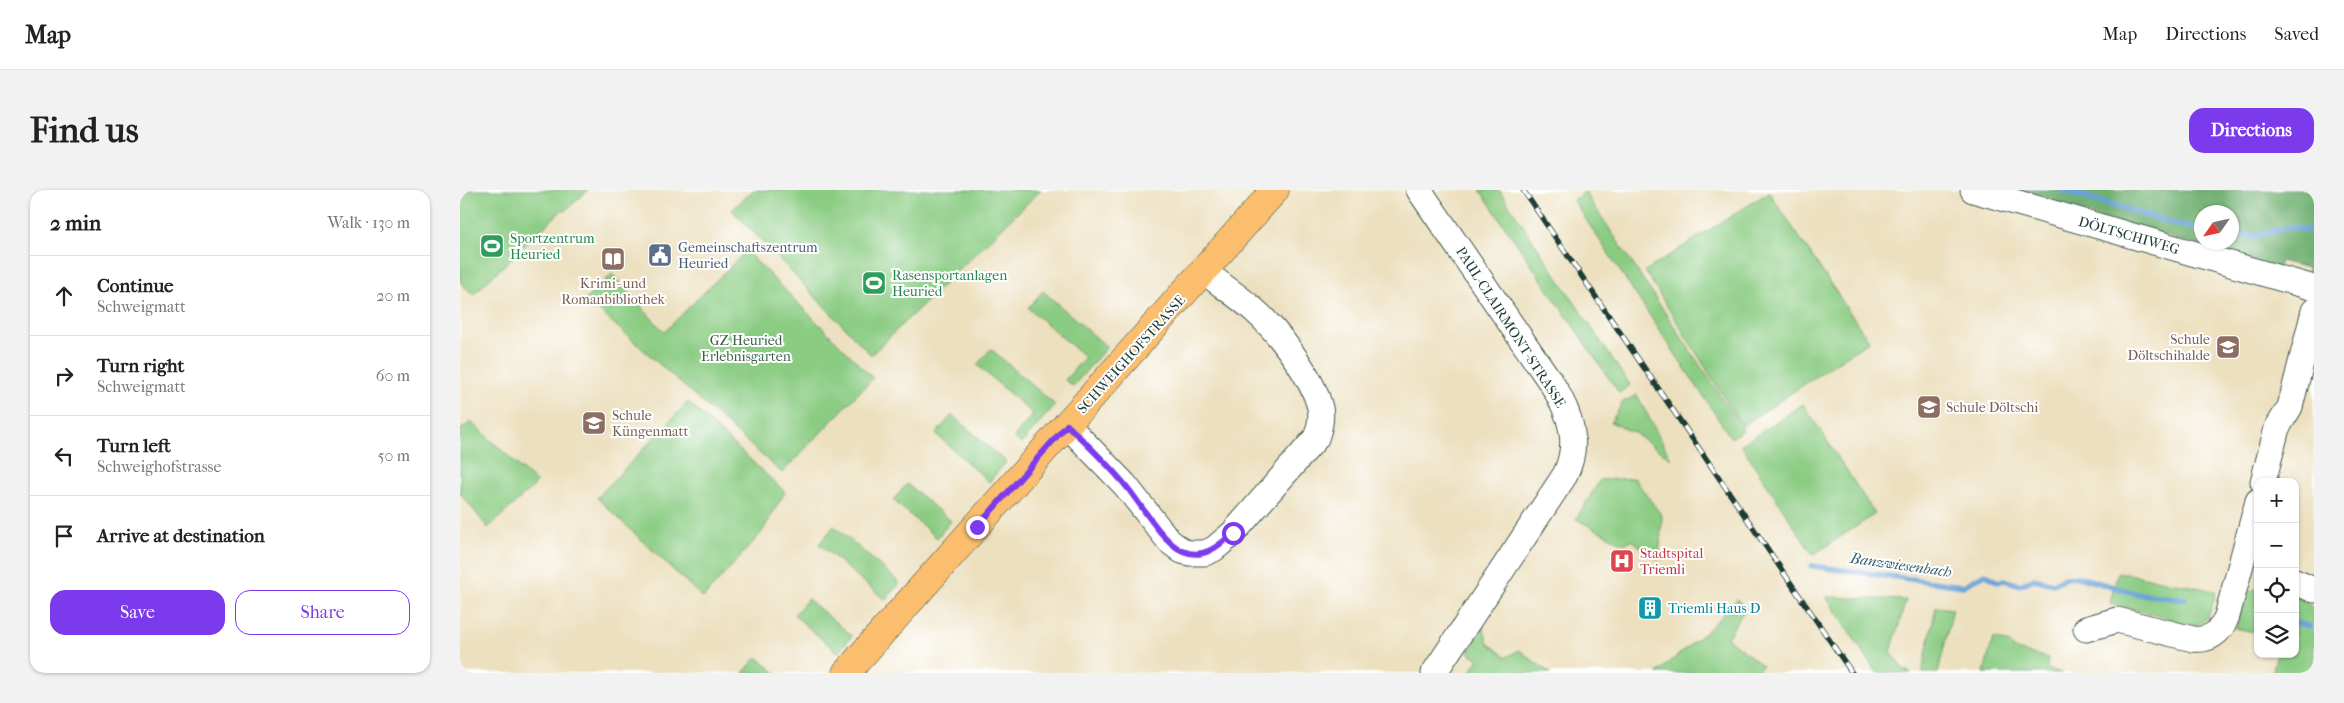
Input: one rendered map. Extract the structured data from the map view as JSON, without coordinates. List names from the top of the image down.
{
  "streets": {
    "main road": ["SCHWEIGHOFSTRASSE"],
    "street": ["DÖLTSCHIWEG", "PAUL-CLAIRMONT-STRASSE"]
  },
  "water": ["Banzwiesenbach"],
  "parks": ["GZ Heuried Erlebnisgarten"],
  "places": {
    "sports": ["Sportzentrum Heuried", "Rasensportanlagen Heuried"],
    "public building": ["Gemeinschaftszentrum Heuried"],
    "library": ["Krimi- und Romanbibliothek"],
    "school or university": ["Schule Döltschihalde", "Schule Döltschi", "Schule Küngenmatt"],
    "hospital": ["Stadtspital Triemli"],
    "building": ["Triemli Haus D"]
  },
  "north": "bottom left",
  "page": {
    "header": "Map",
    "nav": ["Map", "Directions", "Saved"],
    "buttons": [
      "Directions",
      ["Save", "Share"]
    ],
    "title": "Find us",
    "heading": ["2 min", "Walk · 130 m"],
    "list": [
      ["Continue", "Schweigmatt", "20 m"],
      ["Turn right", "Schweigmatt", "60 m"],
      ["Turn left", "Schweighofstrasse", "50 m"],
      "Arrive at destination"
    ],
    "map_buttons": ["+", "−"]
  }
}
